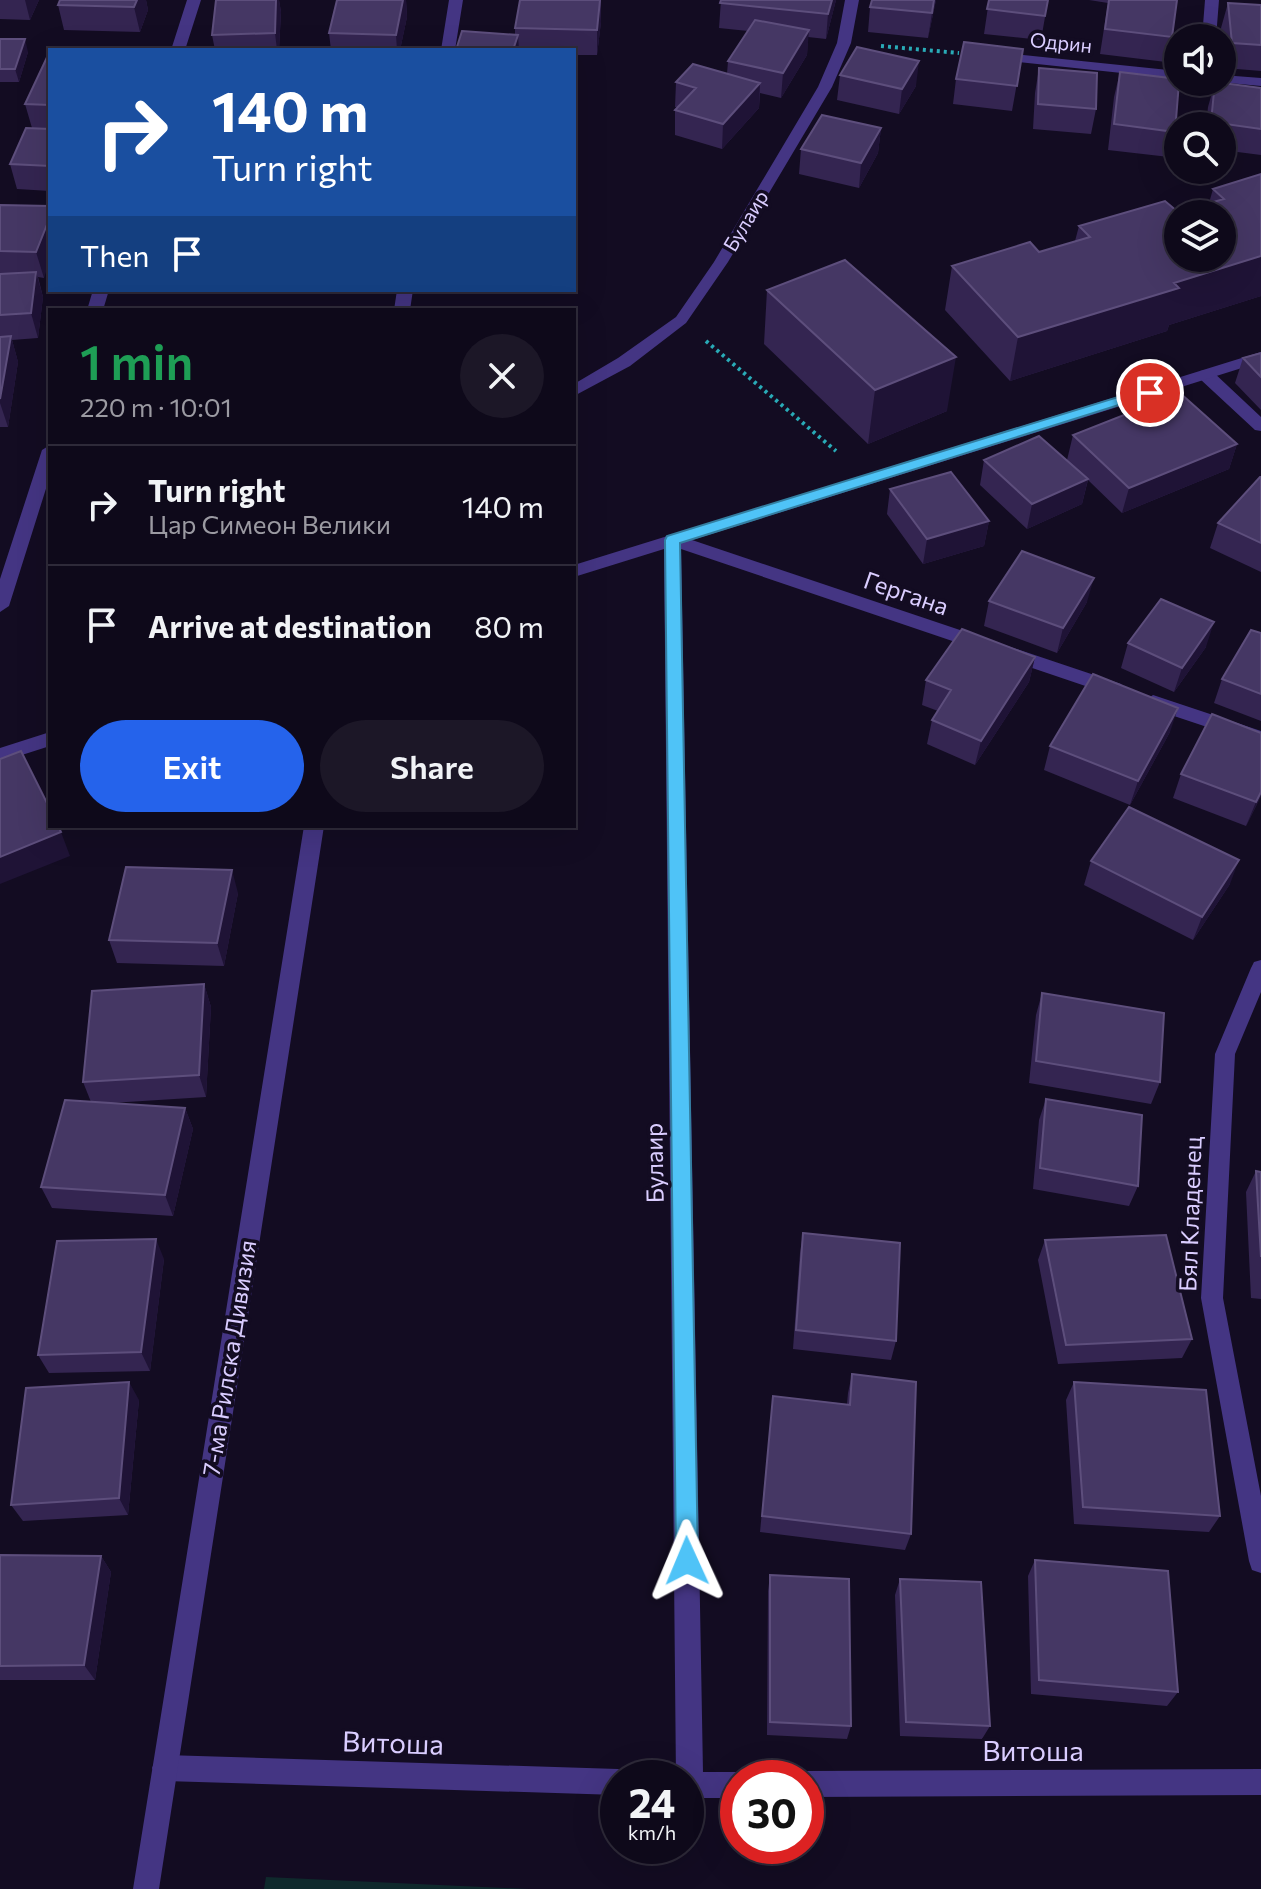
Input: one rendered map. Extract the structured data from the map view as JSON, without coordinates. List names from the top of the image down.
{
  "streets": {
    "street": [
      "Одрин",
      "Булаир",
      "Гергана",
      "Бял Кладенец",
      "7-ма Рилска Дивизия",
      "Витоша"
    ]
  },
  "crossings": [
    ["Булаир", "Гергана"],
    ["7-ма Рилска Дивизия", "Витоша"]
  ],
  "page": {
    "turn": ["140 m", "Turn right"],
    "then": "Then",
    "heading": ["1 min", "220 m · 10:01"],
    "list": [
      {
        "name": "Turn right",
        "note": "Цар Симеон Велики",
        "value": "140 m"
      },
      {
        "name": "Arrive at destination",
        "value": "80 m"
      }
    ],
    "buttons": ["Exit", "Share"],
    "speed": "24 km/h",
    "limit": "30"
  }
}
